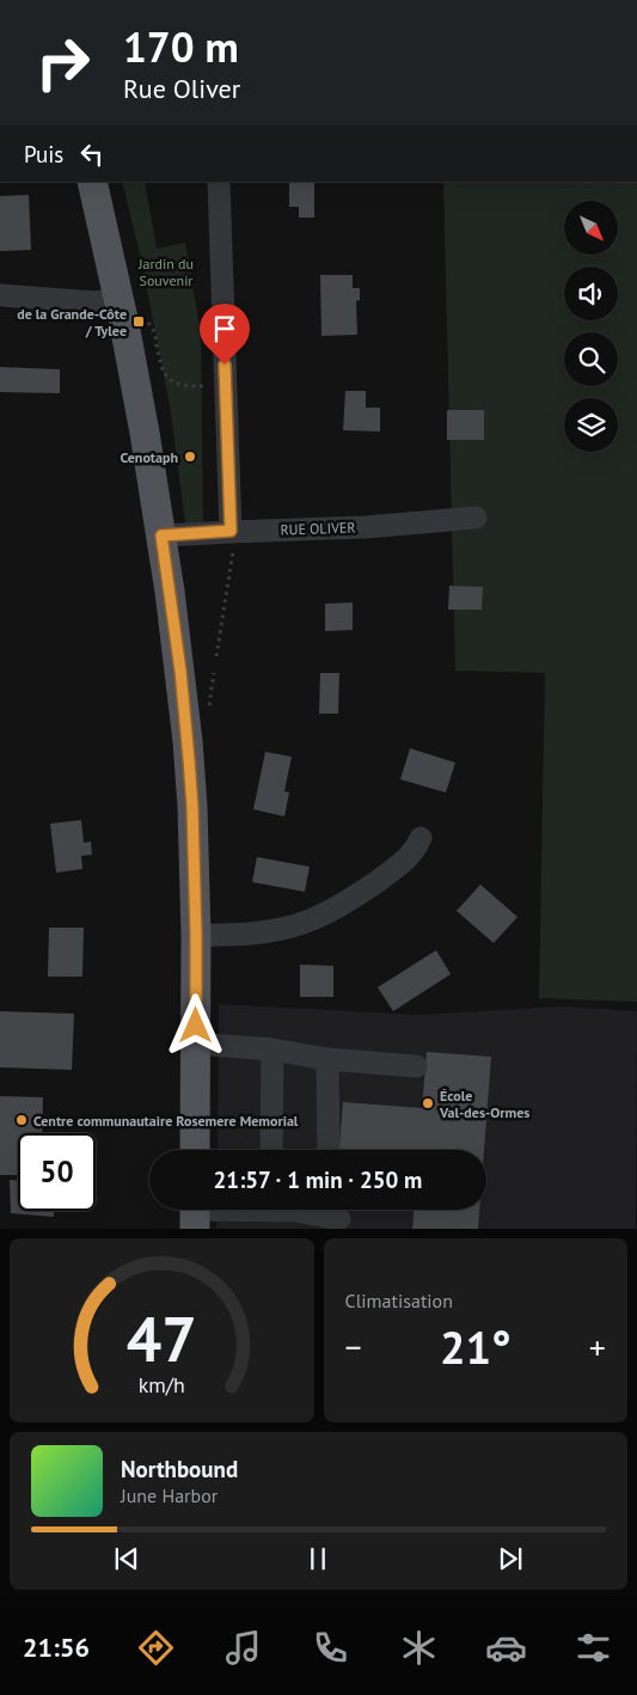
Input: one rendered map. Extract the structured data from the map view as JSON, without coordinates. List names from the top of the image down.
{
  "streets": {
    "street": ["RUE OLIVER"]
  },
  "parks": ["Jardin du Souvenir"],
  "places": {
    "transit": ["de la Grande-Côte / Tylee"],
    "other": ["Cenotaph", "École Val-des-Ormes", "Centre communautaire Rosemere Memorial"]
  },
  "north": "bottom right",
  "page": {
    "turn": ["170 m", "Rue Oliver"],
    "then": "Puis",
    "limit": "50",
    "trip": "21:57 · 1 min · 250 m",
    "tile": "Climatisation",
    "heat": ["−", "21°", "+"],
    "song": ["Northbound", "June Harbor"],
    "tabs": "21:56",
    "gauge": ["47", "km/h"]
  }
}
